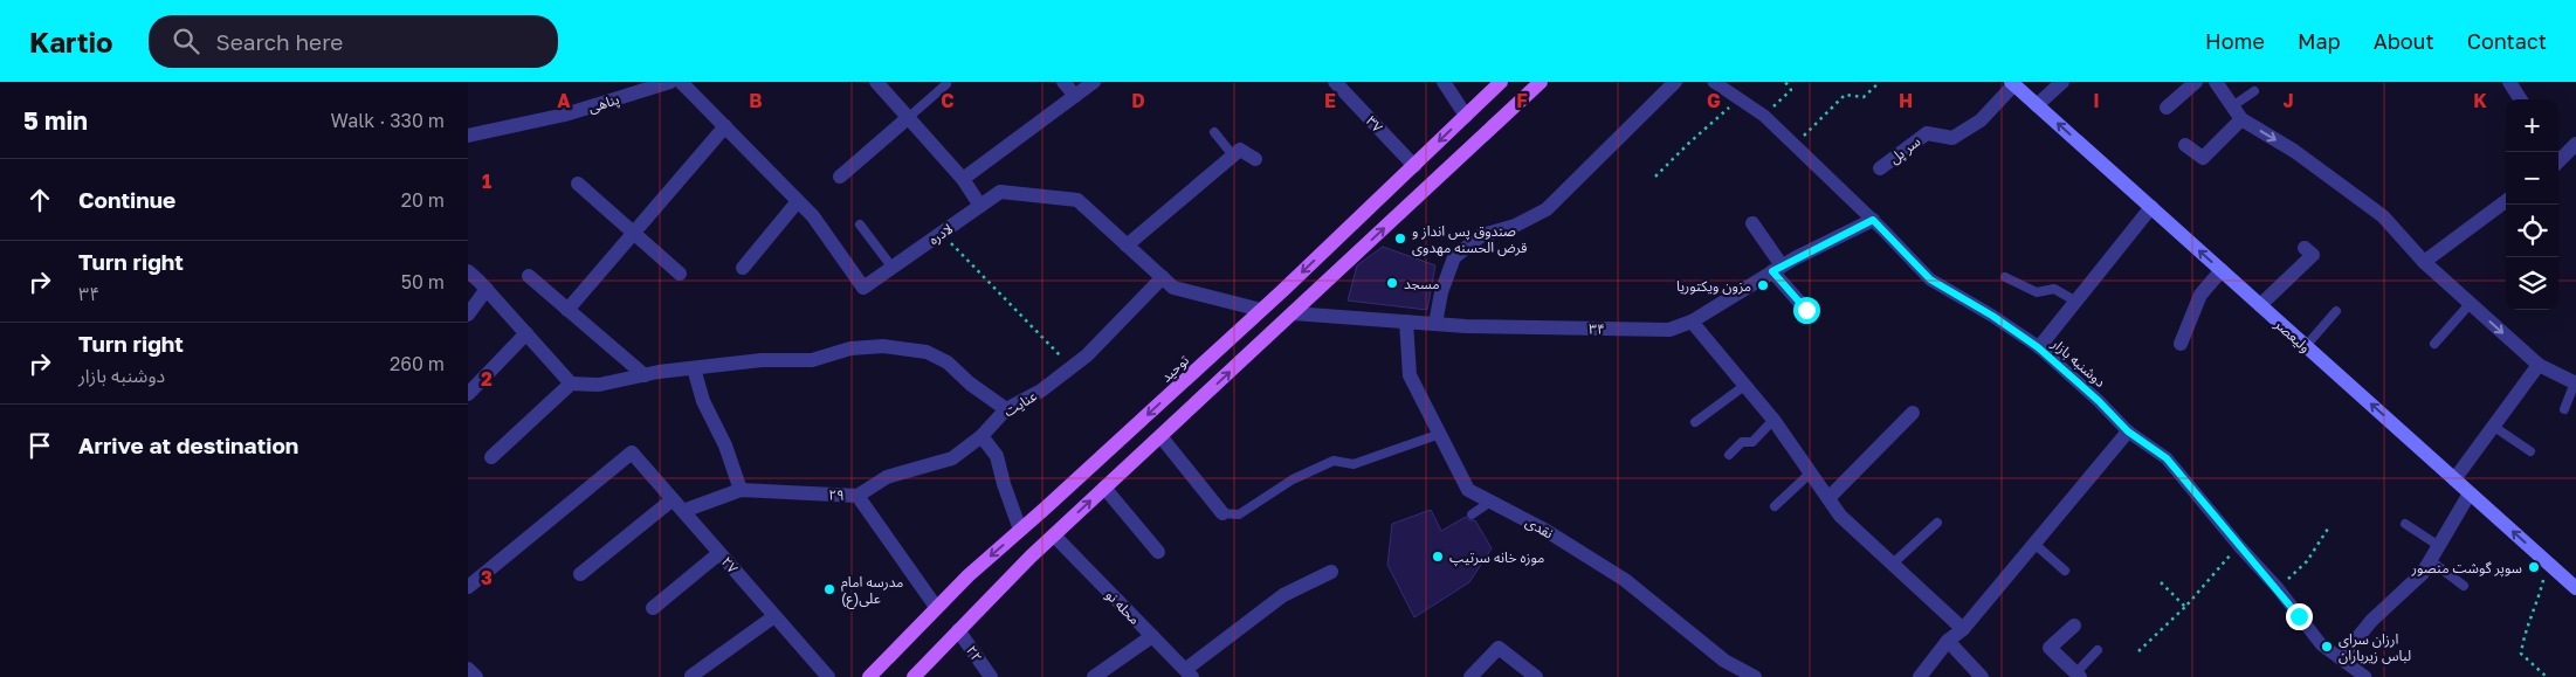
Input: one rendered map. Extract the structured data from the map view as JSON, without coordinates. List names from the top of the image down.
{
  "streets": {
    "main road": ["ولیعصر", "توحید"],
    "street": [
      "پناهی",
      "۳۷",
      "سر پل",
      "لادره",
      "۳۴",
      "دوشنبه بازار",
      "عنایت",
      "۲۹",
      "نقدی",
      "۲۷",
      "محله نو",
      "۲۲"
    ]
  },
  "crossings": [
    ["۳۷", "توحید"],
    ["سر پل", "ولیعصر"],
    ["لادره", "توحید"],
    ["لادره", "عنایت"],
    ["۳۴", "دوشنبه بازار"],
    ["۳۴", "نقدی"],
    ["توحید", "۲۹"],
    ["عنایت", "۲۹"],
    ["۲۹", "۲۷"]
  ],
  "one_way": ["ولیعصر"],
  "places": [
    "صندوق پس انداز و قرض الحسنه مهدوی",
    "مسجد",
    "مزون ویکتوریا",
    "موزه خانه سرتیپ",
    "سوپر گوشت منصور",
    "مدرسه امام علی(ع)",
    "ارزان سرای لباس زیرباران"
  ],
  "page": {
    "header": "Kartio",
    "search": "Search here",
    "nav": [
      "Home",
      "Map",
      "About",
      "Contact"
    ],
    "heading": ["5 min", "Walk · 330 m"],
    "map_buttons": ["+", "−"],
    "list": [
      ["Continue", "20 m"],
      ["Turn right", "۳۴", "50 m"],
      ["Turn right", "دوشنبه بازار", "260 m"],
      "Arrive at destination"
    ]
  },
  "grid": {
    "columns": [
      "A",
      "B",
      "C",
      "D",
      "E",
      "F",
      "G",
      "H",
      "I",
      "J",
      "K"
    ],
    "rows": ["1", "2", "3"]
  }
}
